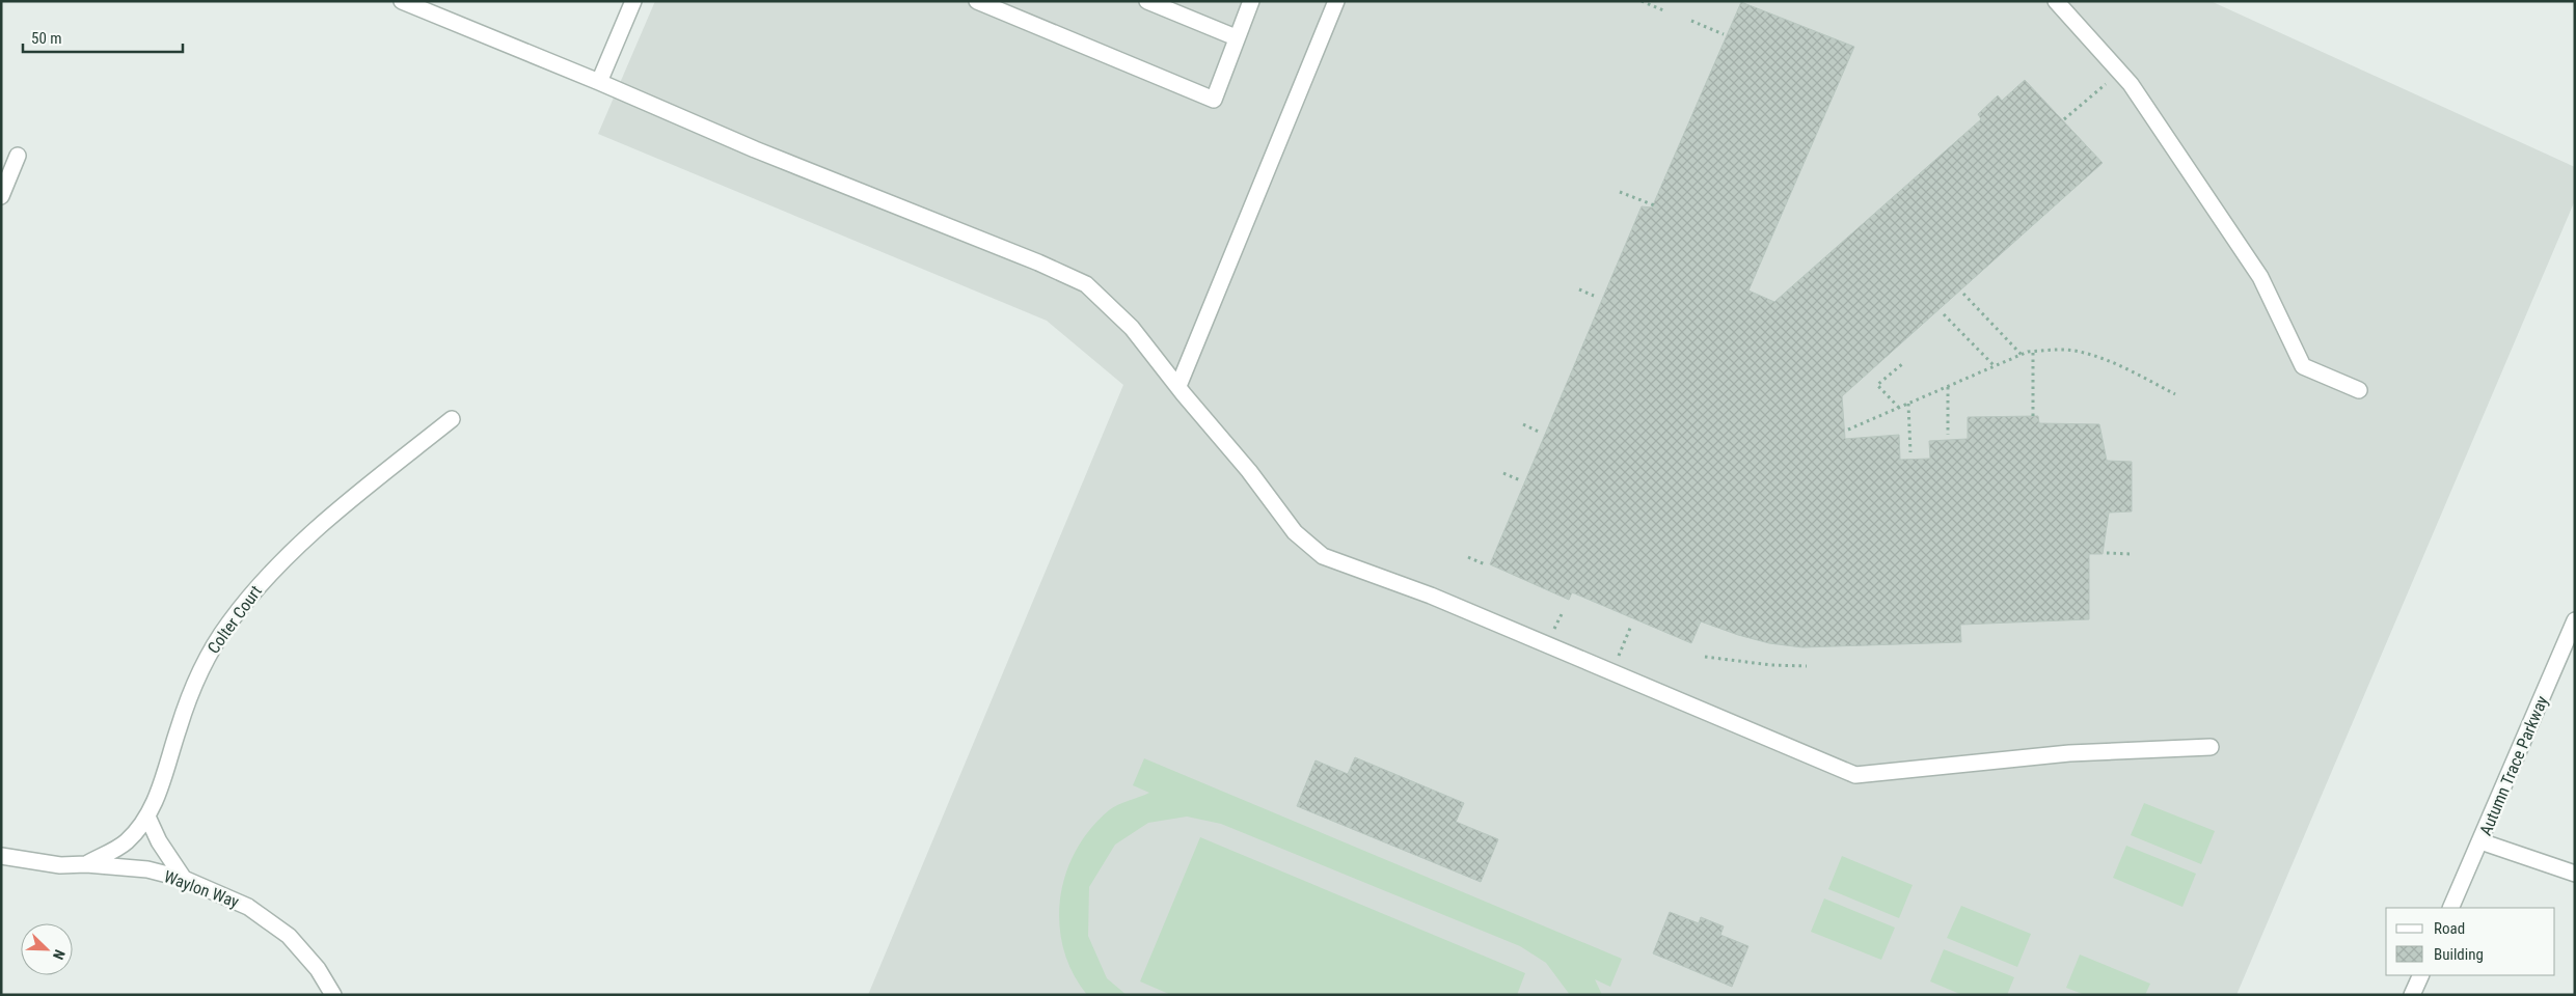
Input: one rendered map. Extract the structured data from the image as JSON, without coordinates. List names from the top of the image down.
{
  "streets": {
    "street": ["Colter Court", "Autumn Trace Parkway", "Waylon Way"]
  },
  "crossings": [
    ["Colter Court", "Waylon Way"]
  ],
  "legend": ["Road", "Building"],
  "scale_bar": "50 m",
  "north": "bottom right"
}
